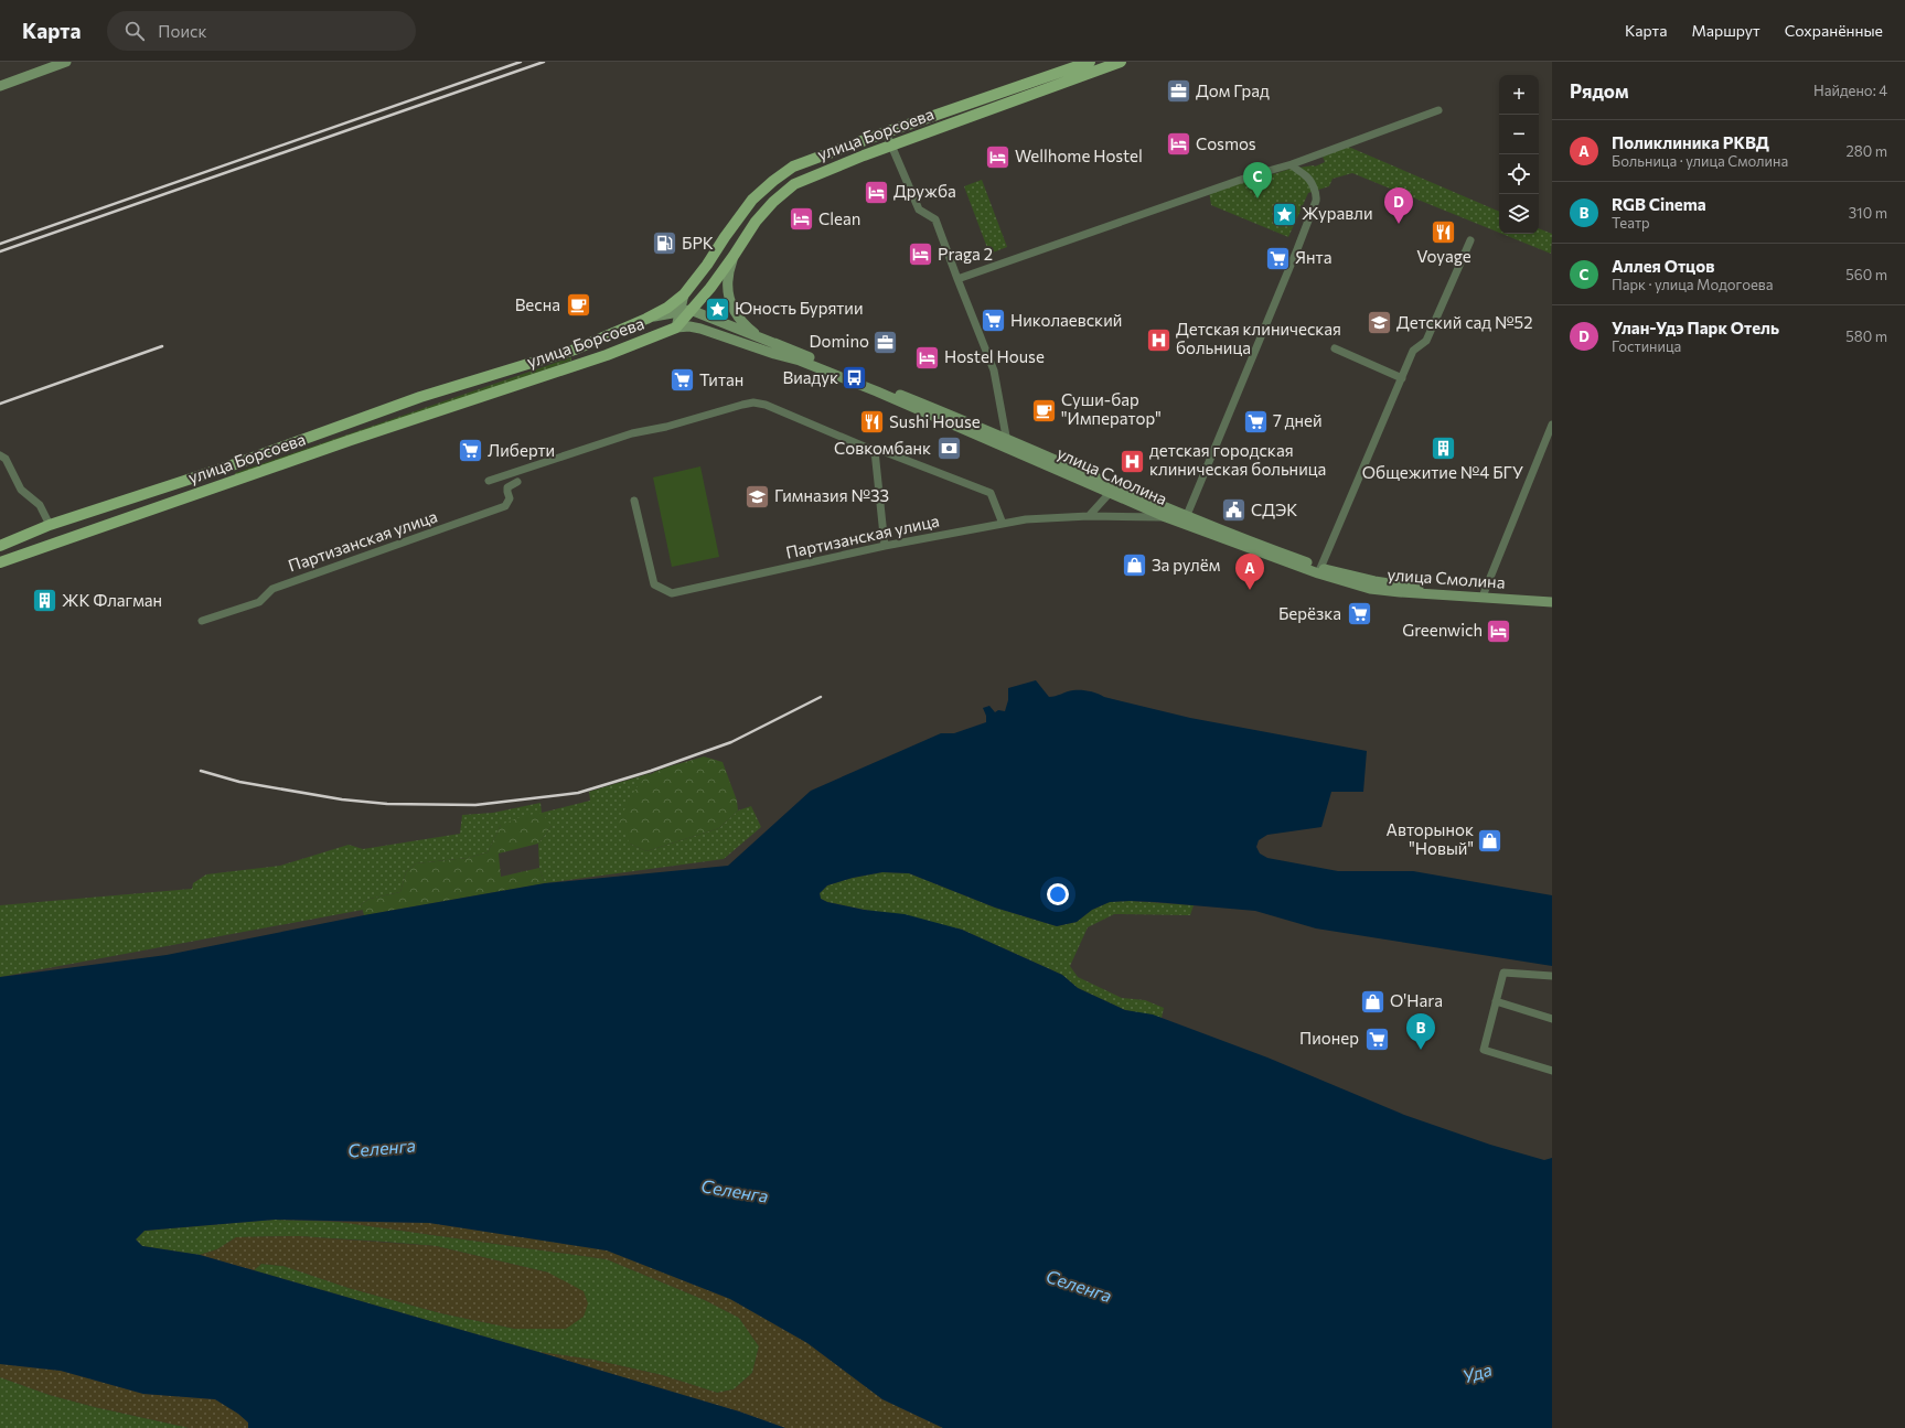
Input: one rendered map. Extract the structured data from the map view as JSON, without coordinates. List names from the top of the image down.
{
  "streets": {
    "main road": ["улица Борсоева", "улица Смолина"],
    "street": ["Партизанская улица"]
  },
  "crossings": [
    ["улица Борсоева", "улица Смолина"],
    ["улица Смолина", "Партизанская улица"]
  ],
  "water": ["Селенга", "Уда"],
  "places": {
    "office": ["Дом Град", "Domino"],
    "hotel": [
      "Cosmos",
      "Wellhome Hostel",
      "Дружба",
      "Clean",
      "Praga 2",
      "Hostel House",
      "Greenwich"
    ],
    "place": ["Журавли", "Юность Бурятии"],
    "restaurant": ["Voyage", "Sushi House"],
    "fuel station": ["БРК"],
    "supermarket": [
      "Янта",
      "Николаевский",
      "Титан",
      "7 дней",
      "Либерти",
      "Берёзка",
      "Пионер"
    ],
    "cafe": ["Весна", "Суши-бар \"Император\""],
    "school or university": ["Детский сад №52", "Гимназия №33"],
    "hospital": ["Детская клиническая больница", "детская городская клиническая больница"],
    "bus stop": ["Виадук"],
    "building": ["Общежитие №4 БГУ", "ЖК Флагман"],
    "bank": ["Совкомбанк"],
    "public building": ["СДЭК"],
    "shop": ["За рулём", "Авторынок \"Новый\"", "O'Hara"]
  },
  "page": {
    "header": "Карта",
    "search": "Поиск",
    "nav": ["Карта", "Маршрут", "Сохранённые"],
    "heading": ["Рядом", "Найдено: 4"],
    "map_buttons": ["+", "−"],
    "list": [
      {
        "mark": "A",
        "name": "Поликлиника РКВД",
        "note": "Больница · улица Смолина",
        "value": "280 m"
      },
      {
        "mark": "B",
        "name": "RGB Cinema",
        "note": "Театр",
        "value": "310 m"
      },
      {
        "mark": "C",
        "name": "Аллея Отцов",
        "note": "Парк · улица Модогоева",
        "value": "560 m"
      },
      {
        "mark": "D",
        "name": "Улан-Удэ Парк Отель",
        "note": "Гостиница",
        "value": "580 m"
      }
    ],
    "pins": [
      "C",
      "D",
      "A",
      "B"
    ]
  }
}
